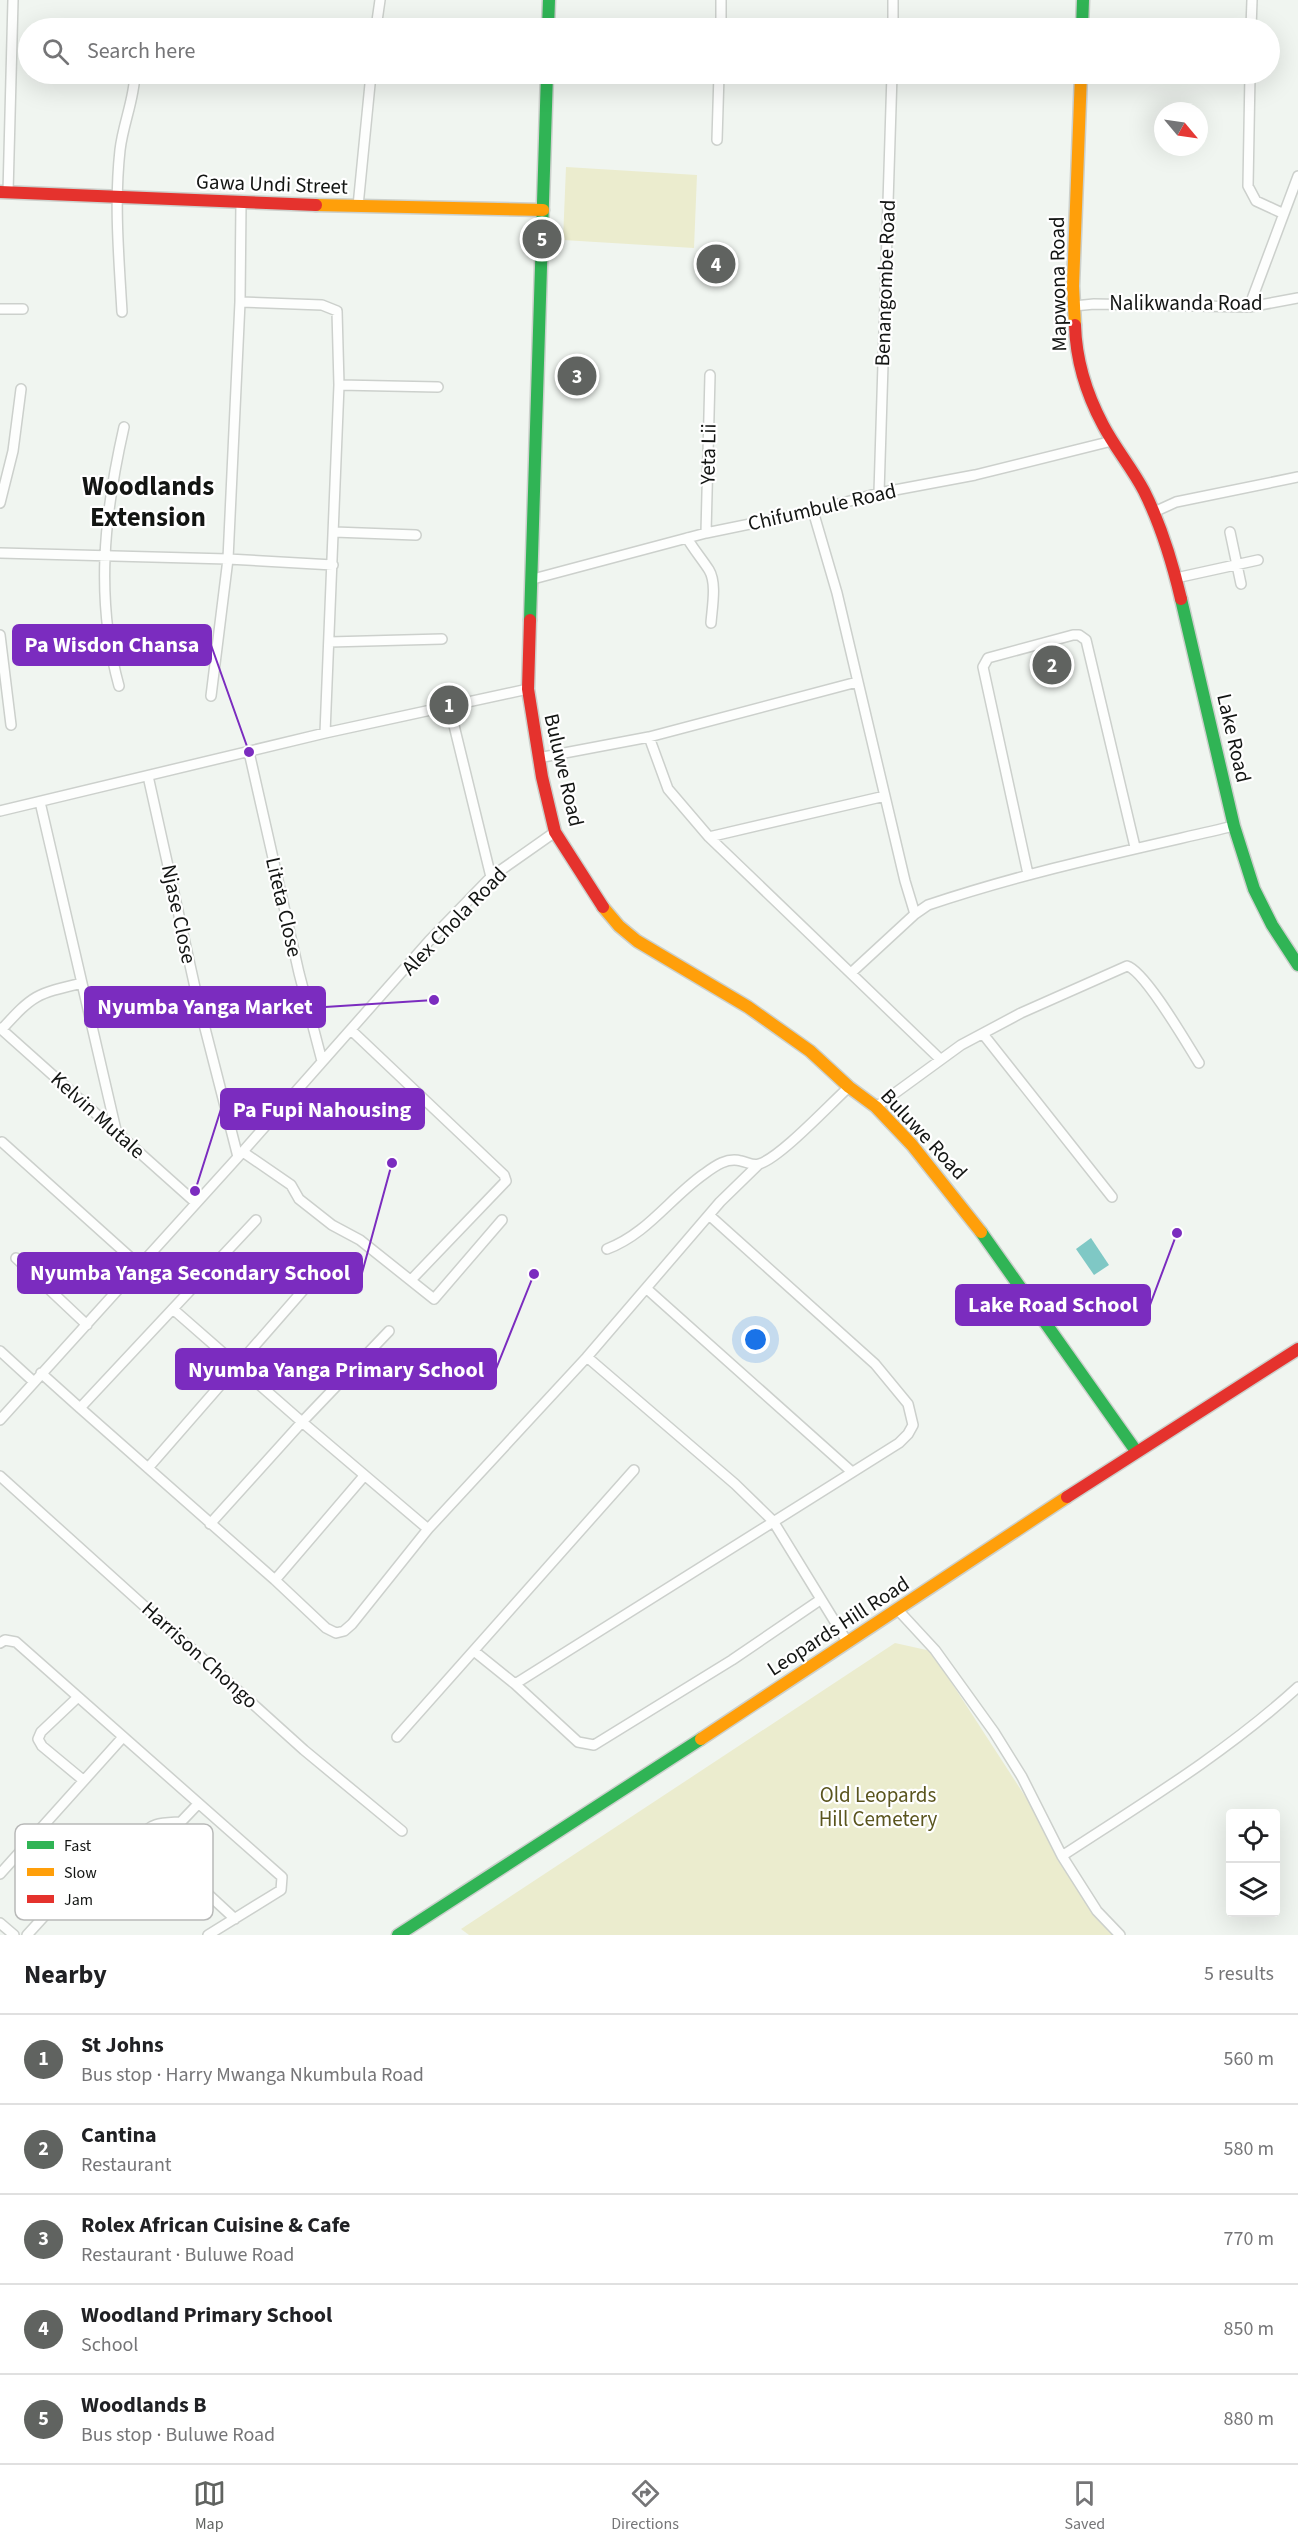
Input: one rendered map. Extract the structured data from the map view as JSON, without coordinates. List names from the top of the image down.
{
  "streets": {
    "street": [
      "Gawa Undi Street",
      "Benangombe Road",
      "Mapwona Road",
      "Nalikwanda Road",
      "Yeta Lii",
      "Chifumbule Road",
      "Lake Road",
      "Buluwe Road",
      "Liteta Close",
      "Njase Close",
      "Alex Chola Road",
      "Kelvin Mutale",
      "Leopards Hill Road",
      "Harrison Chongo"
    ]
  },
  "crossings": [
    ["Gawa Undi Street", "Buluwe Road"],
    ["Benangombe Road", "Chifumbule Road"],
    ["Mapwona Road", "Nalikwanda Road"],
    ["Mapwona Road", "Chifumbule Road"],
    ["Mapwona Road", "Lake Road"],
    ["Yeta Lii", "Chifumbule Road"],
    ["Chifumbule Road", "Buluwe Road"],
    ["Buluwe Road", "Alex Chola Road"],
    ["Buluwe Road", "Leopards Hill Road"],
    ["Liteta Close", "Alex Chola Road"],
    ["Njase Close", "Alex Chola Road"],
    ["Alex Chola Road", "Kelvin Mutale"]
  ],
  "districts": ["Woodlands Extension"],
  "parks": ["Old Leopards Hill Cemetery"],
  "places": [
    "Pa Wisdon Chansa",
    "Nyumba Yanga Market",
    "Nyumba Yanga Secondary School",
    "Pa Fupi Nahousing",
    "Lake Road School",
    "Nyumba Yanga Primary School"
  ],
  "legend": ["Fast", "Slow", "Jam"],
  "north": "bottom right",
  "page": {
    "search": "Search here",
    "pins": [
      "5",
      "4",
      "3",
      "2",
      "1"
    ],
    "heading": ["Nearby", "5 results"],
    "list": [
      {
        "mark": "1",
        "name": "St Johns",
        "note": "Bus stop · Harry Mwanga Nkumbula Road",
        "value": "560 m"
      },
      {
        "mark": "2",
        "name": "Cantina",
        "note": "Restaurant",
        "value": "580 m"
      },
      {
        "mark": "3",
        "name": "Rolex African Cuisine & Cafe",
        "note": "Restaurant · Buluwe Road",
        "value": "770 m"
      },
      {
        "mark": "4",
        "name": "Woodland Primary School",
        "note": "School",
        "value": "850 m"
      },
      {
        "mark": "5",
        "name": "Woodlands B",
        "note": "Bus stop · Buluwe Road",
        "value": "880 m"
      }
    ],
    "nav": ["Map", "Directions", "Saved"]
  }
}
